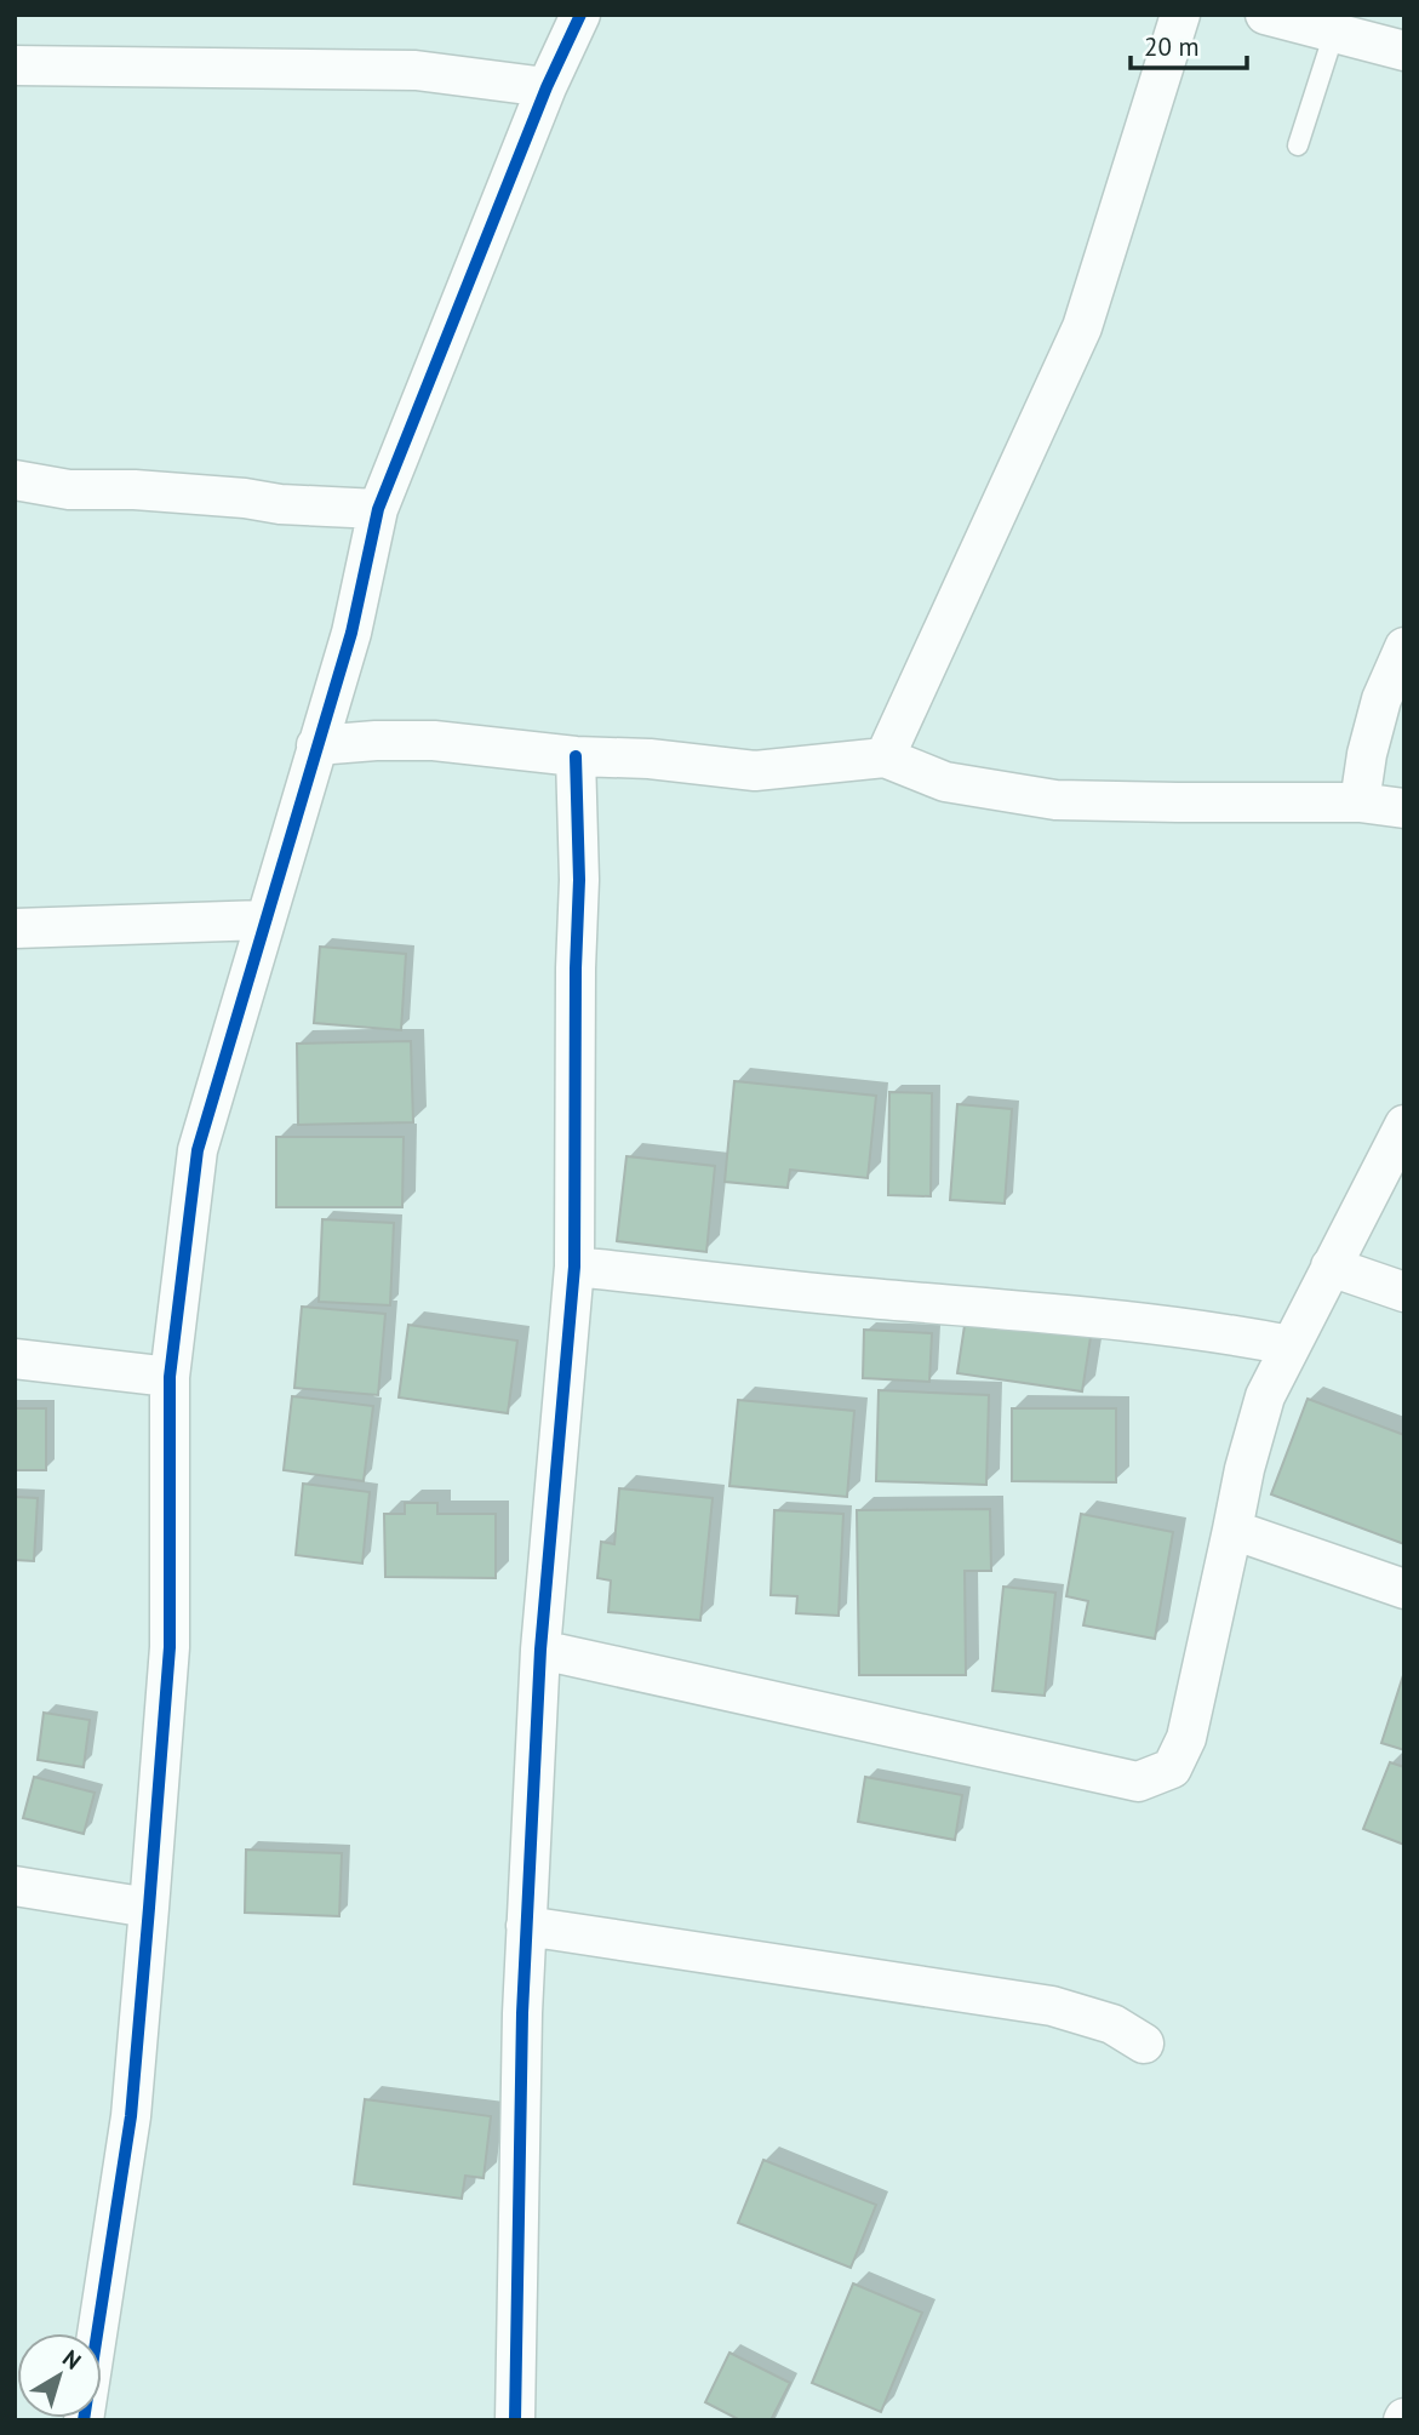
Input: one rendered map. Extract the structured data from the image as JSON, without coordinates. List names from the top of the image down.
{
  "scale_bar": "20 m",
  "north": "top right"
}
